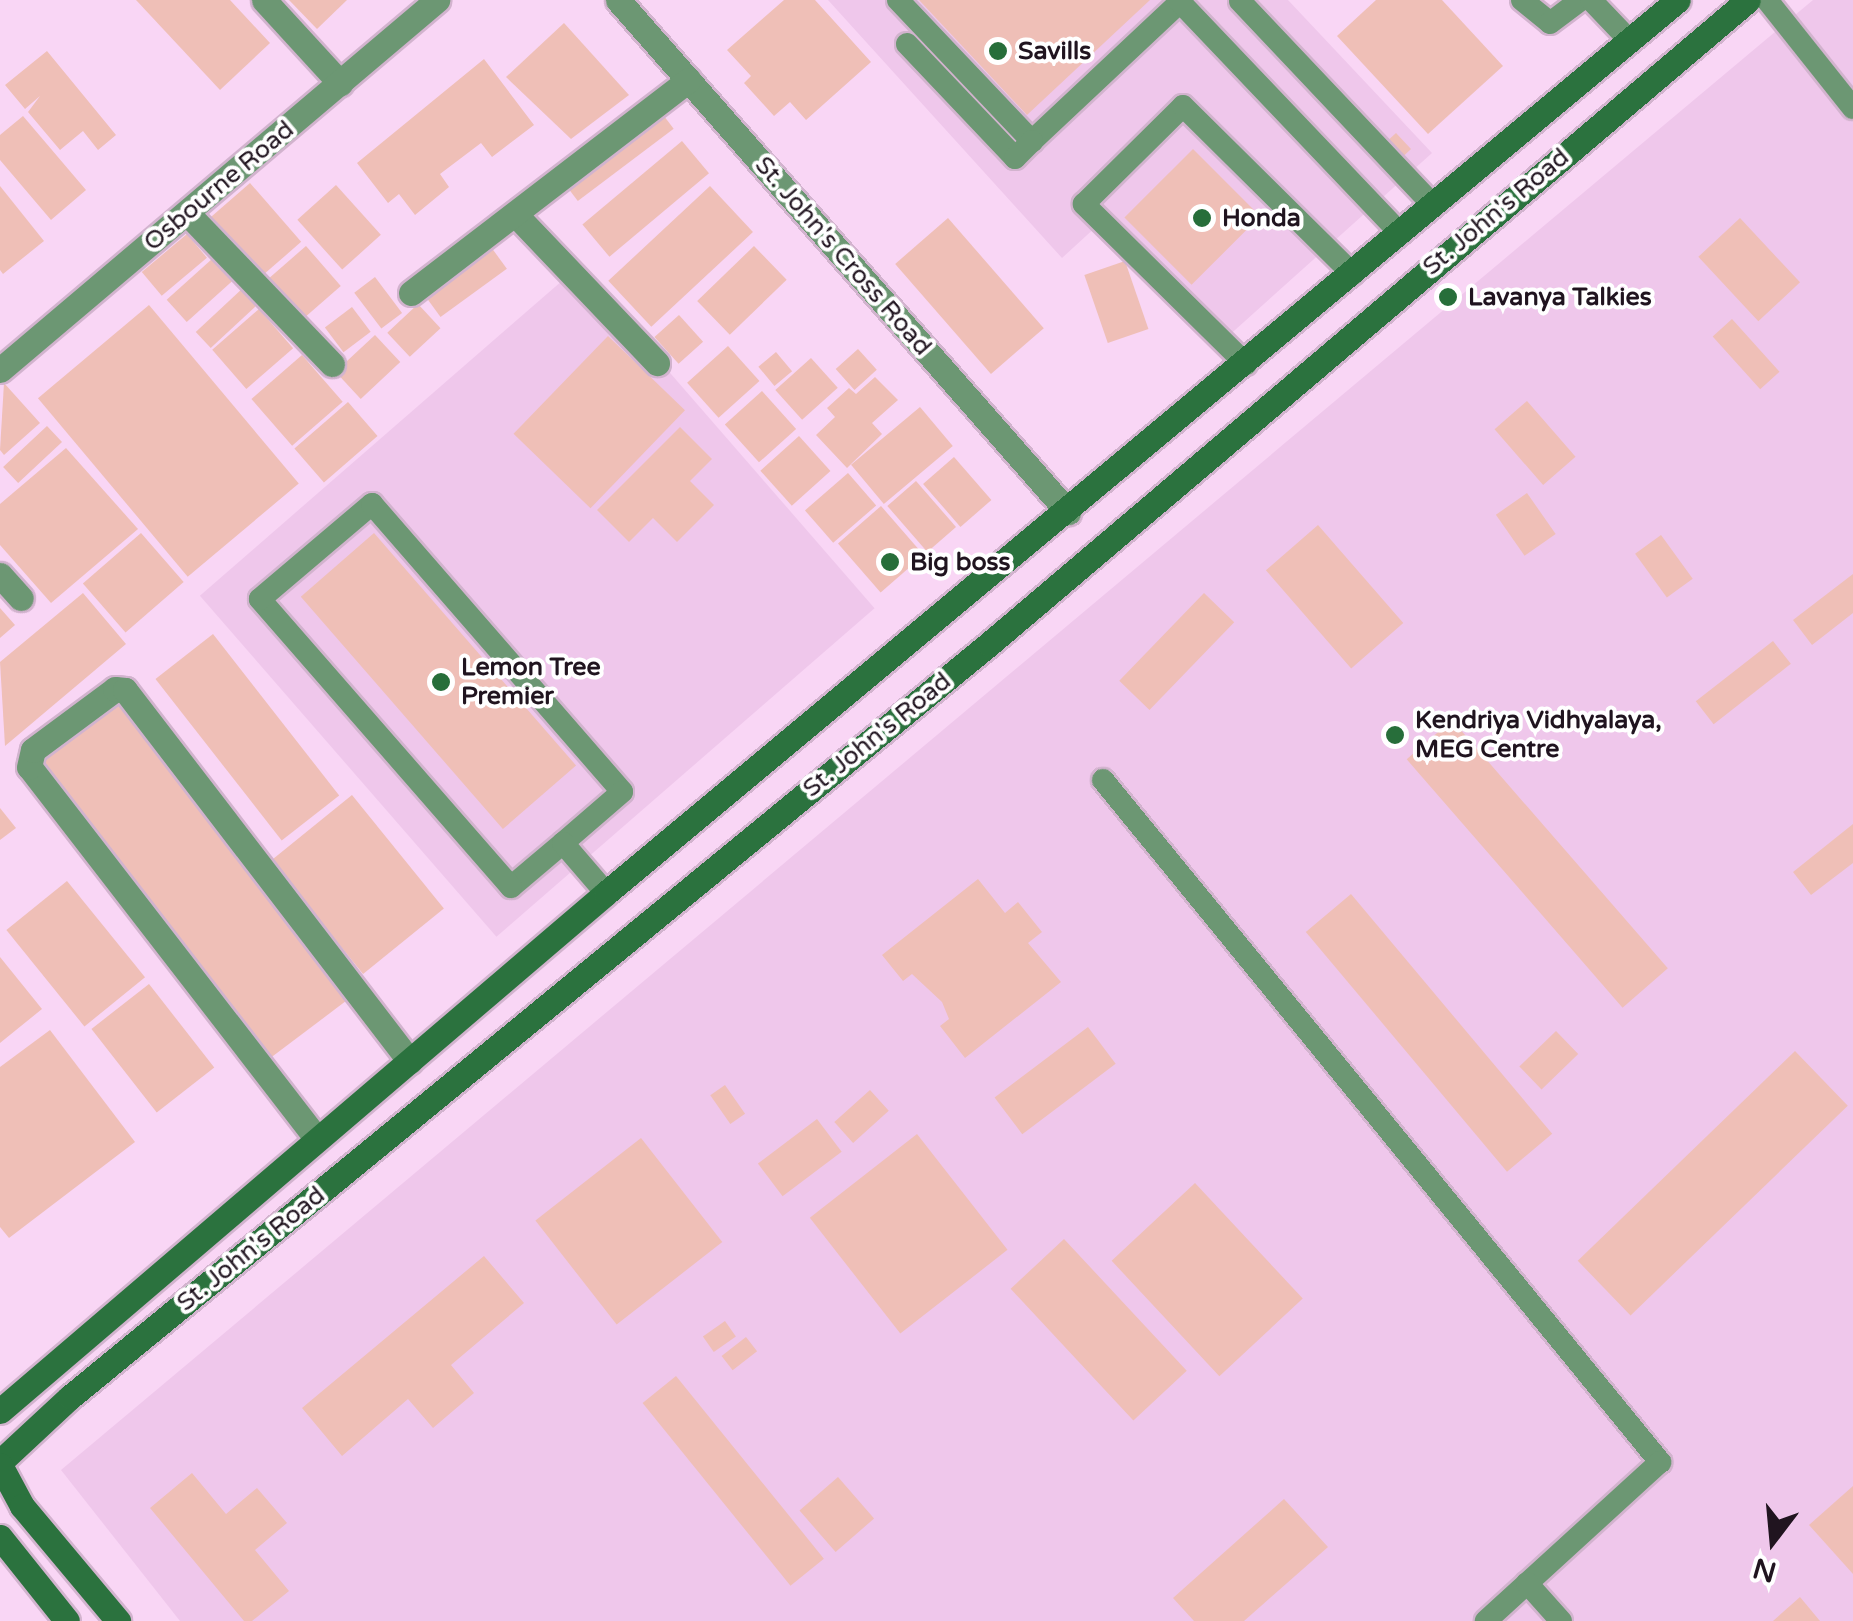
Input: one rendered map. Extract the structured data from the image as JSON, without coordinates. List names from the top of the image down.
{
  "streets": {
    "main road": ["St. John's Road"],
    "street": ["Osbourne Road", "St. John's Cross Road"]
  },
  "crossings": [
    ["St. John's Road", "St. John's Cross Road"]
  ],
  "places": [
    "Savills",
    "Honda",
    "Lavanya Talkies",
    "Big boss",
    "Lemon Tree Premier",
    "Kendriya Vidhyalaya, MEG Centre"
  ],
  "north": "bottom"
}
